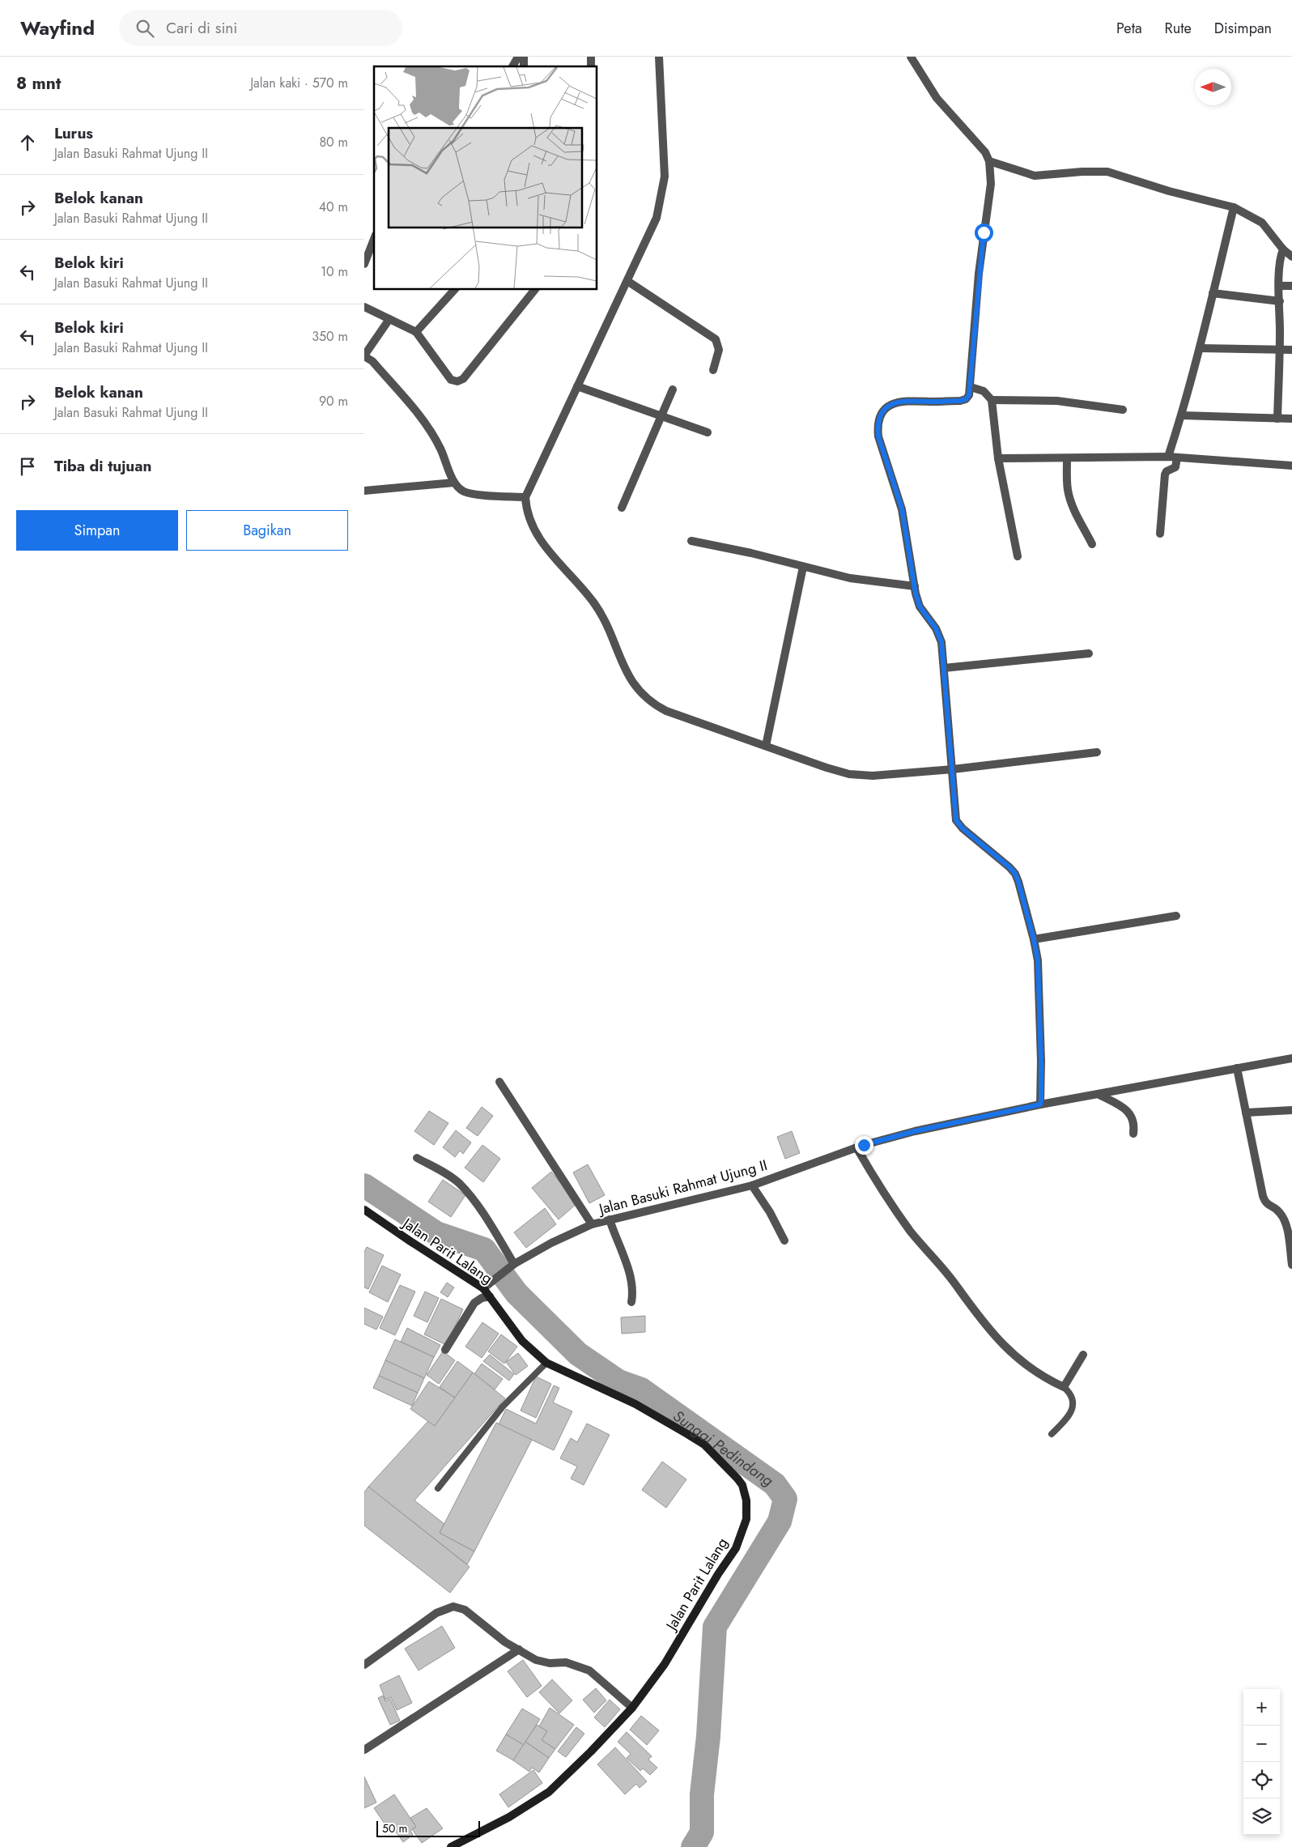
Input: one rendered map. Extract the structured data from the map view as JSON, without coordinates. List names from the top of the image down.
{
  "streets": {
    "street": ["Jalan Basuki Rahmat Ujung II", "Jalan Parit Lalang"]
  },
  "crossings": [
    ["Jalan Basuki Rahmat Ujung II", "Jalan Parit Lalang"]
  ],
  "water": ["Sungai Pedindang"],
  "scale_bar": "50 m",
  "north": "left",
  "page": {
    "header": "Wayfind",
    "search": "Cari di sini",
    "nav": ["Peta", "Rute", "Disimpan"],
    "heading": ["8 mnt", "Jalan kaki · 570 m"],
    "list": [
      ["Lurus", "Jalan Basuki Rahmat Ujung II", "80 m"],
      ["Belok kanan", "Jalan Basuki Rahmat Ujung II", "40 m"],
      ["Belok kiri", "Jalan Basuki Rahmat Ujung II", "10 m"],
      ["Belok kiri", "Jalan Basuki Rahmat Ujung II", "350 m"],
      ["Belok kanan", "Jalan Basuki Rahmat Ujung II", "90 m"],
      "Tiba di tujuan"
    ],
    "buttons": ["Simpan", "Bagikan"],
    "map_buttons": ["+", "−"],
    "scale": "50 m"
  }
}
